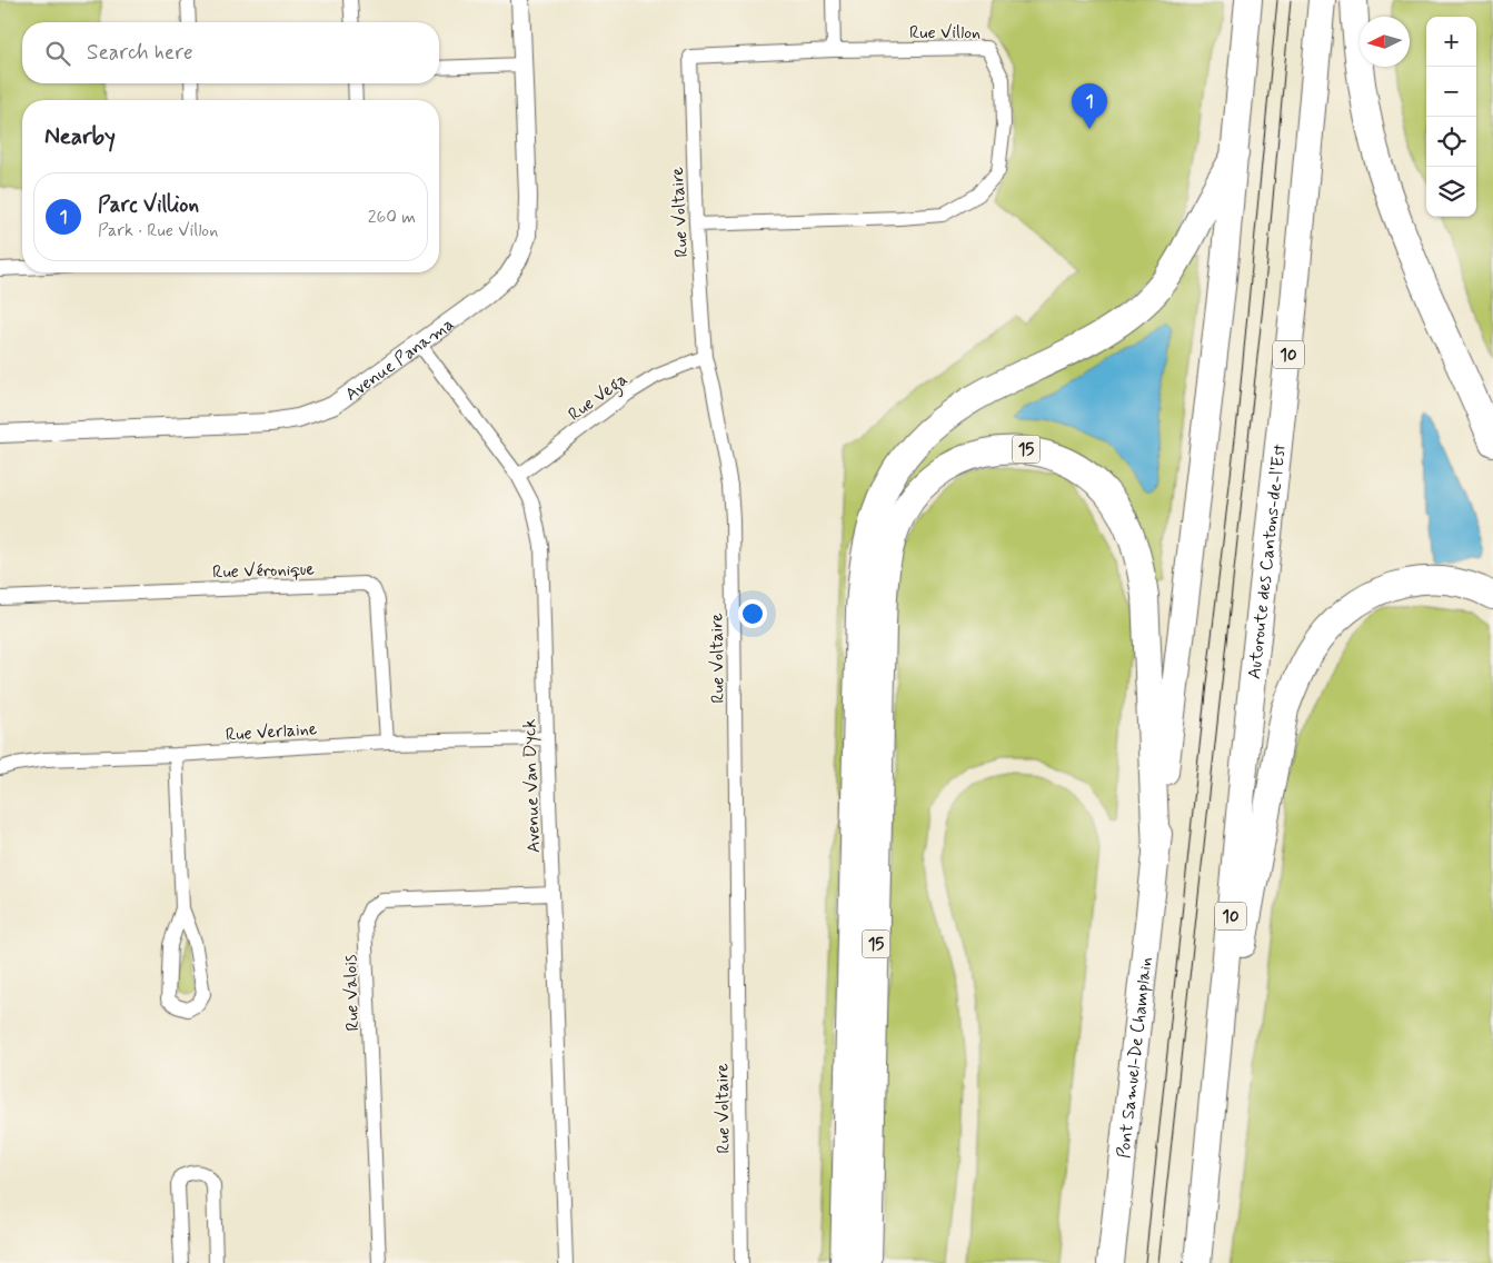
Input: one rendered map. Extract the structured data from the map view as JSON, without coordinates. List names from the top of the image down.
{
  "streets": {
    "highway": [
      "10",
      "15",
      "Autoroute des Cantons-de-l'Est",
      "Pont Samuel-De Champlain"
    ],
    "street": [
      "Rue Villon",
      "Rue Voltaire",
      "Avenue Panama",
      "Rue Vega",
      "Rue Véronique",
      "Rue Verlaine",
      "Avenue Van Dyck",
      "Rue Valois"
    ]
  },
  "crossings": [
    ["Rue Villon", "Rue Voltaire"],
    ["Rue Voltaire", "Rue Vega"],
    ["10", "Autoroute des Cantons-de-l'Est"],
    ["Avenue Panama", "Avenue Van Dyck"],
    ["Rue Vega", "Avenue Van Dyck"],
    ["15", "Pont Samuel-De Champlain"],
    ["Rue Véronique", "Rue Verlaine"],
    ["Rue Verlaine", "Avenue Van Dyck"],
    ["Avenue Van Dyck", "Rue Valois"]
  ],
  "north": "left",
  "page": {
    "map_buttons": ["+", "−"],
    "search": "Search here",
    "pins": "1",
    "heading": "Nearby",
    "list": [
      {
        "mark": "1",
        "name": "Parc Villion",
        "note": "Park · Rue Villon",
        "value": "260 m"
      }
    ]
  }
}
